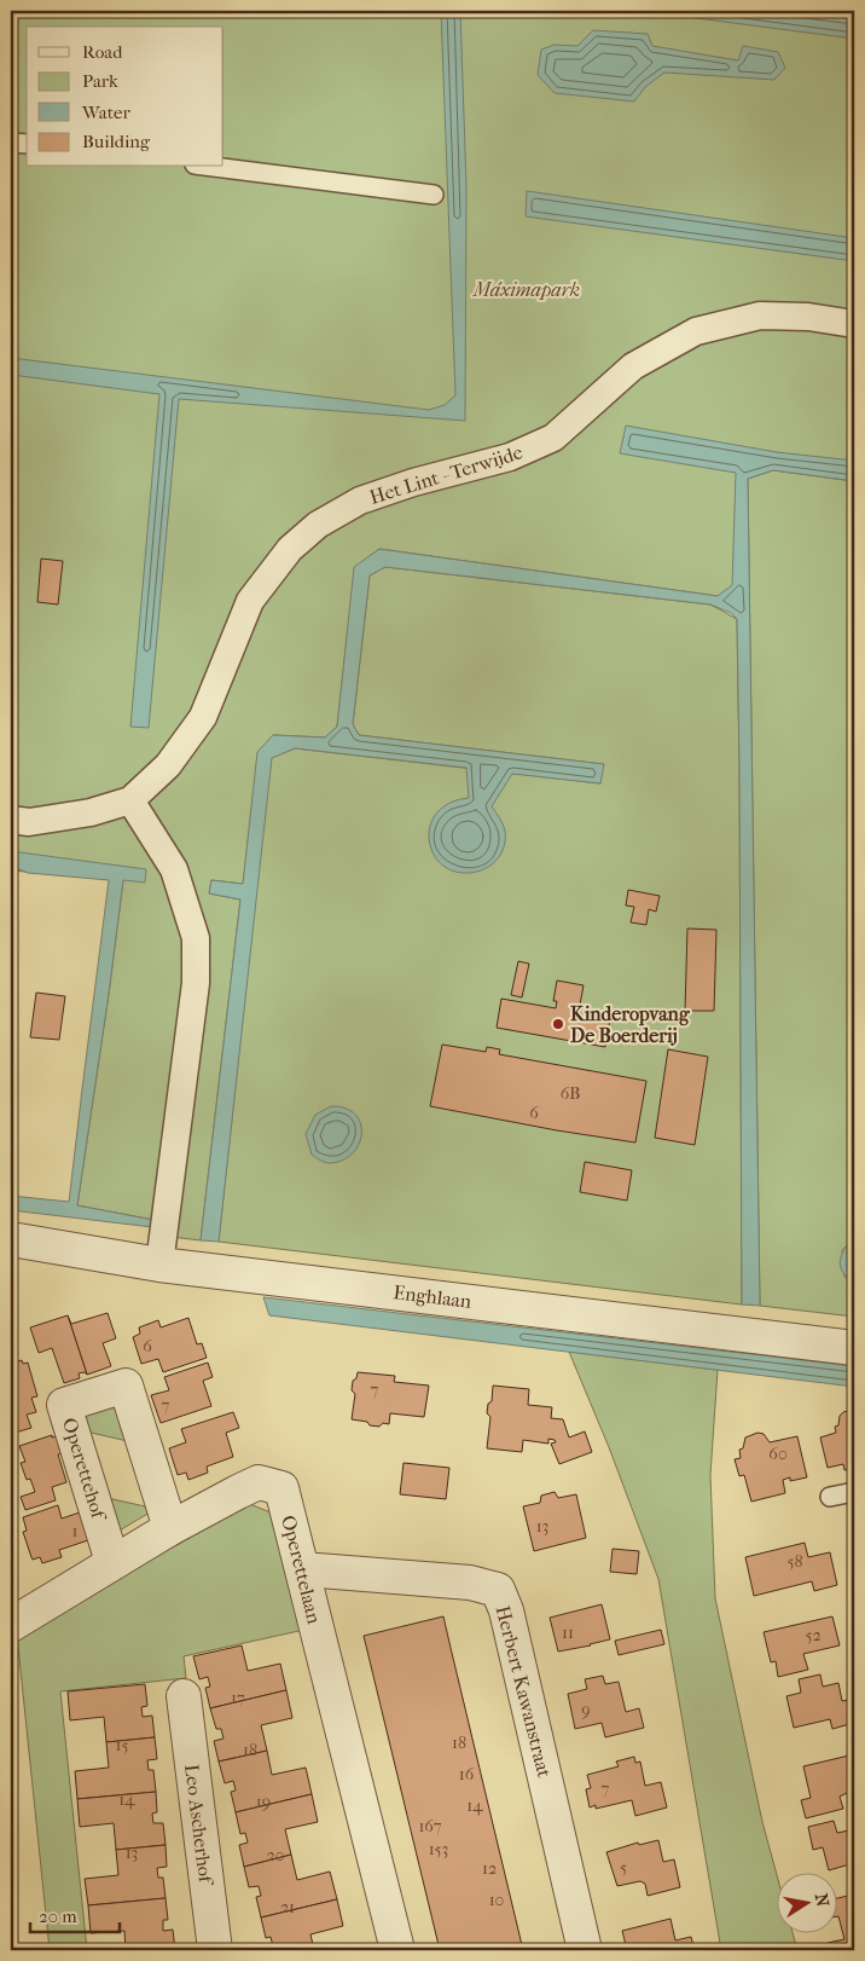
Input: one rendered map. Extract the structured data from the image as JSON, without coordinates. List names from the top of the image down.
{
  "streets": {
    "street": [
      "Het Lint - Terwijde",
      "Enghlaan",
      "Operettehof",
      "Operettelaan",
      "Herbert Kawanstraat",
      "Leo Ascherhof"
    ]
  },
  "crossings": [
    ["Operettehof", "Operettelaan"],
    ["Operettelaan", "Herbert Kawanstraat"]
  ],
  "parks": ["Máximapark"],
  "places": ["Kinderopvang De Boerderij"],
  "house_numbers": [
    "6B",
    "6",
    "6",
    "7",
    "7",
    "60",
    "13",
    "1",
    "58",
    "11",
    "52",
    "17",
    "9",
    "18",
    "15",
    "18",
    "16",
    "7",
    "14",
    "19",
    "14",
    "167",
    "153",
    "13",
    "20",
    "5",
    "12",
    "10",
    "21"
  ],
  "legend": [
    "Road",
    "Park",
    "Water",
    "Building"
  ],
  "scale_bar": "20 m",
  "north": "right"
}
